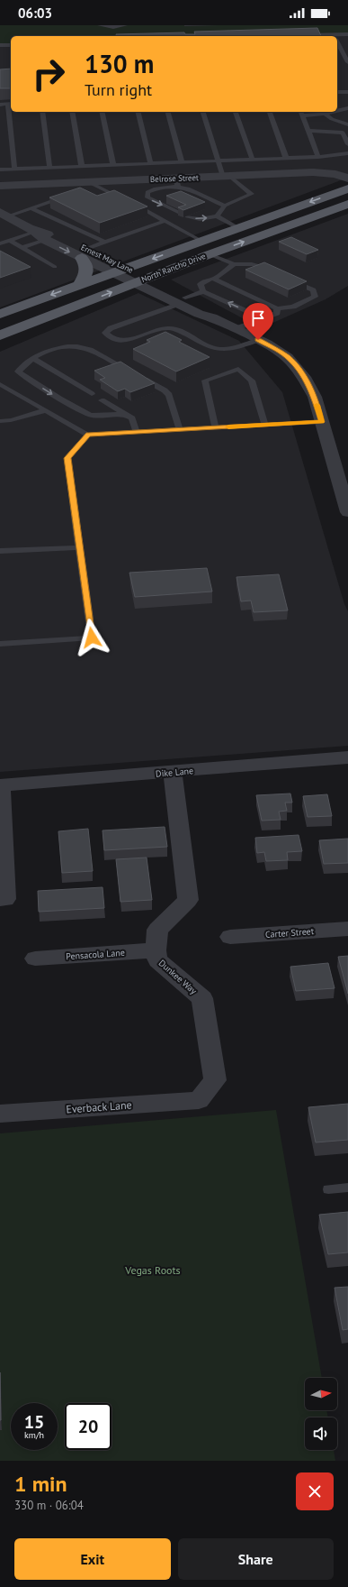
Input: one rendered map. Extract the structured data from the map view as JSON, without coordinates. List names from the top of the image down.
{
  "streets": {
    "main road": ["North Rancho Drive"],
    "street": [
      "Belrose Street",
      "Ernest May Lane",
      "Dike Lane",
      "Carter Street",
      "Pensacola Lane",
      "Dunkee Way",
      "Everback Lane"
    ]
  },
  "crossings": [
    ["Ernest May Lane", "North Rancho Drive"],
    ["Dike Lane", "Dunkee Way"],
    ["Pensacola Lane", "Dunkee Way"],
    ["Dunkee Way", "Everback Lane"]
  ],
  "parks": ["Vegas Roots"],
  "north": "right",
  "page": {
    "status": "06:03",
    "turn": ["130 m", "Turn right"],
    "speed": "15 km/h",
    "limit": "20",
    "heading": ["1 min", "330 m · 06:04"],
    "buttons": ["Exit", "Share"]
  }
}
